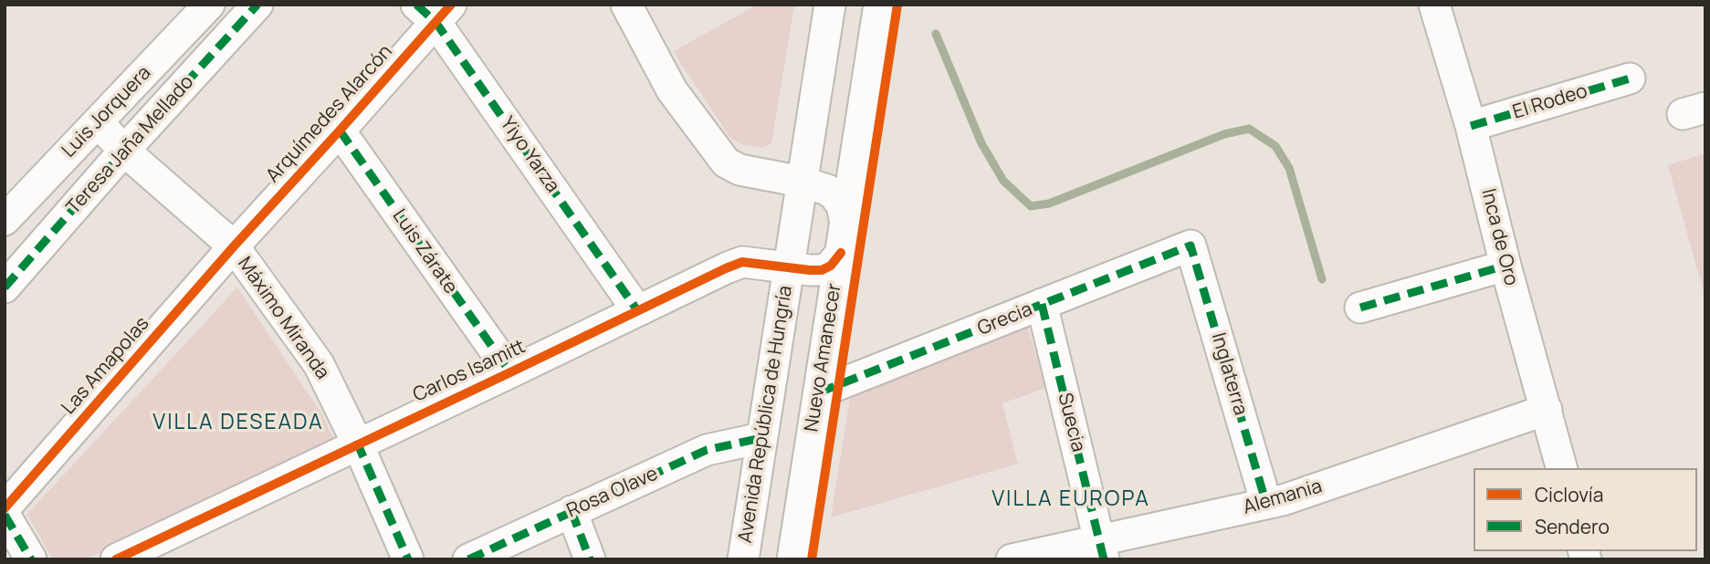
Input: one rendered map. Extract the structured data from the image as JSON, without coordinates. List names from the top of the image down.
{
  "streets": {
    "street": [
      "El Rodeo",
      "Luis Jorquera",
      "Arquímedes Alarcón",
      "Teresa Jaña Mellado",
      "Yiyo Yarza",
      "Inca de Oro",
      "Luis Zárate",
      "Máximo Miranda",
      "Grecia",
      "Nuevo Amanecer",
      "Las Amapolas",
      "Carlos Isamitt",
      "Inglaterra",
      "Avenida República de Hungría",
      "Suecia",
      "Rosa Olave",
      "Alemania"
    ]
  },
  "crossings": [
    ["El Rodeo", "Inca de Oro"],
    ["Luis Jorquera", "Máximo Miranda"],
    ["Arquímedes Alarcón", "Yiyo Yarza"],
    ["Arquímedes Alarcón", "Luis Zárate"],
    ["Arquímedes Alarcón", "Máximo Miranda"],
    ["Arquímedes Alarcón", "Las Amapolas"],
    ["Teresa Jaña Mellado", "Máximo Miranda"],
    ["Yiyo Yarza", "Carlos Isamitt"],
    ["Inca de Oro", "Alemania"],
    ["Luis Zárate", "Carlos Isamitt"],
    ["Máximo Miranda", "Las Amapolas"],
    ["Máximo Miranda", "Carlos Isamitt"],
    ["Grecia", "Nuevo Amanecer"],
    ["Grecia", "Inglaterra"],
    ["Grecia", "Suecia"],
    ["Nuevo Amanecer", "Carlos Isamitt"],
    ["Carlos Isamitt", "Avenida República de Hungría"],
    ["Inglaterra", "Alemania"],
    ["Avenida República de Hungría", "Rosa Olave"],
    ["Suecia", "Alemania"]
  ],
  "districts": ["VILLA DESEADA", "VILLA EUROPA"],
  "legend": ["Ciclovía", "Sendero"]
}
